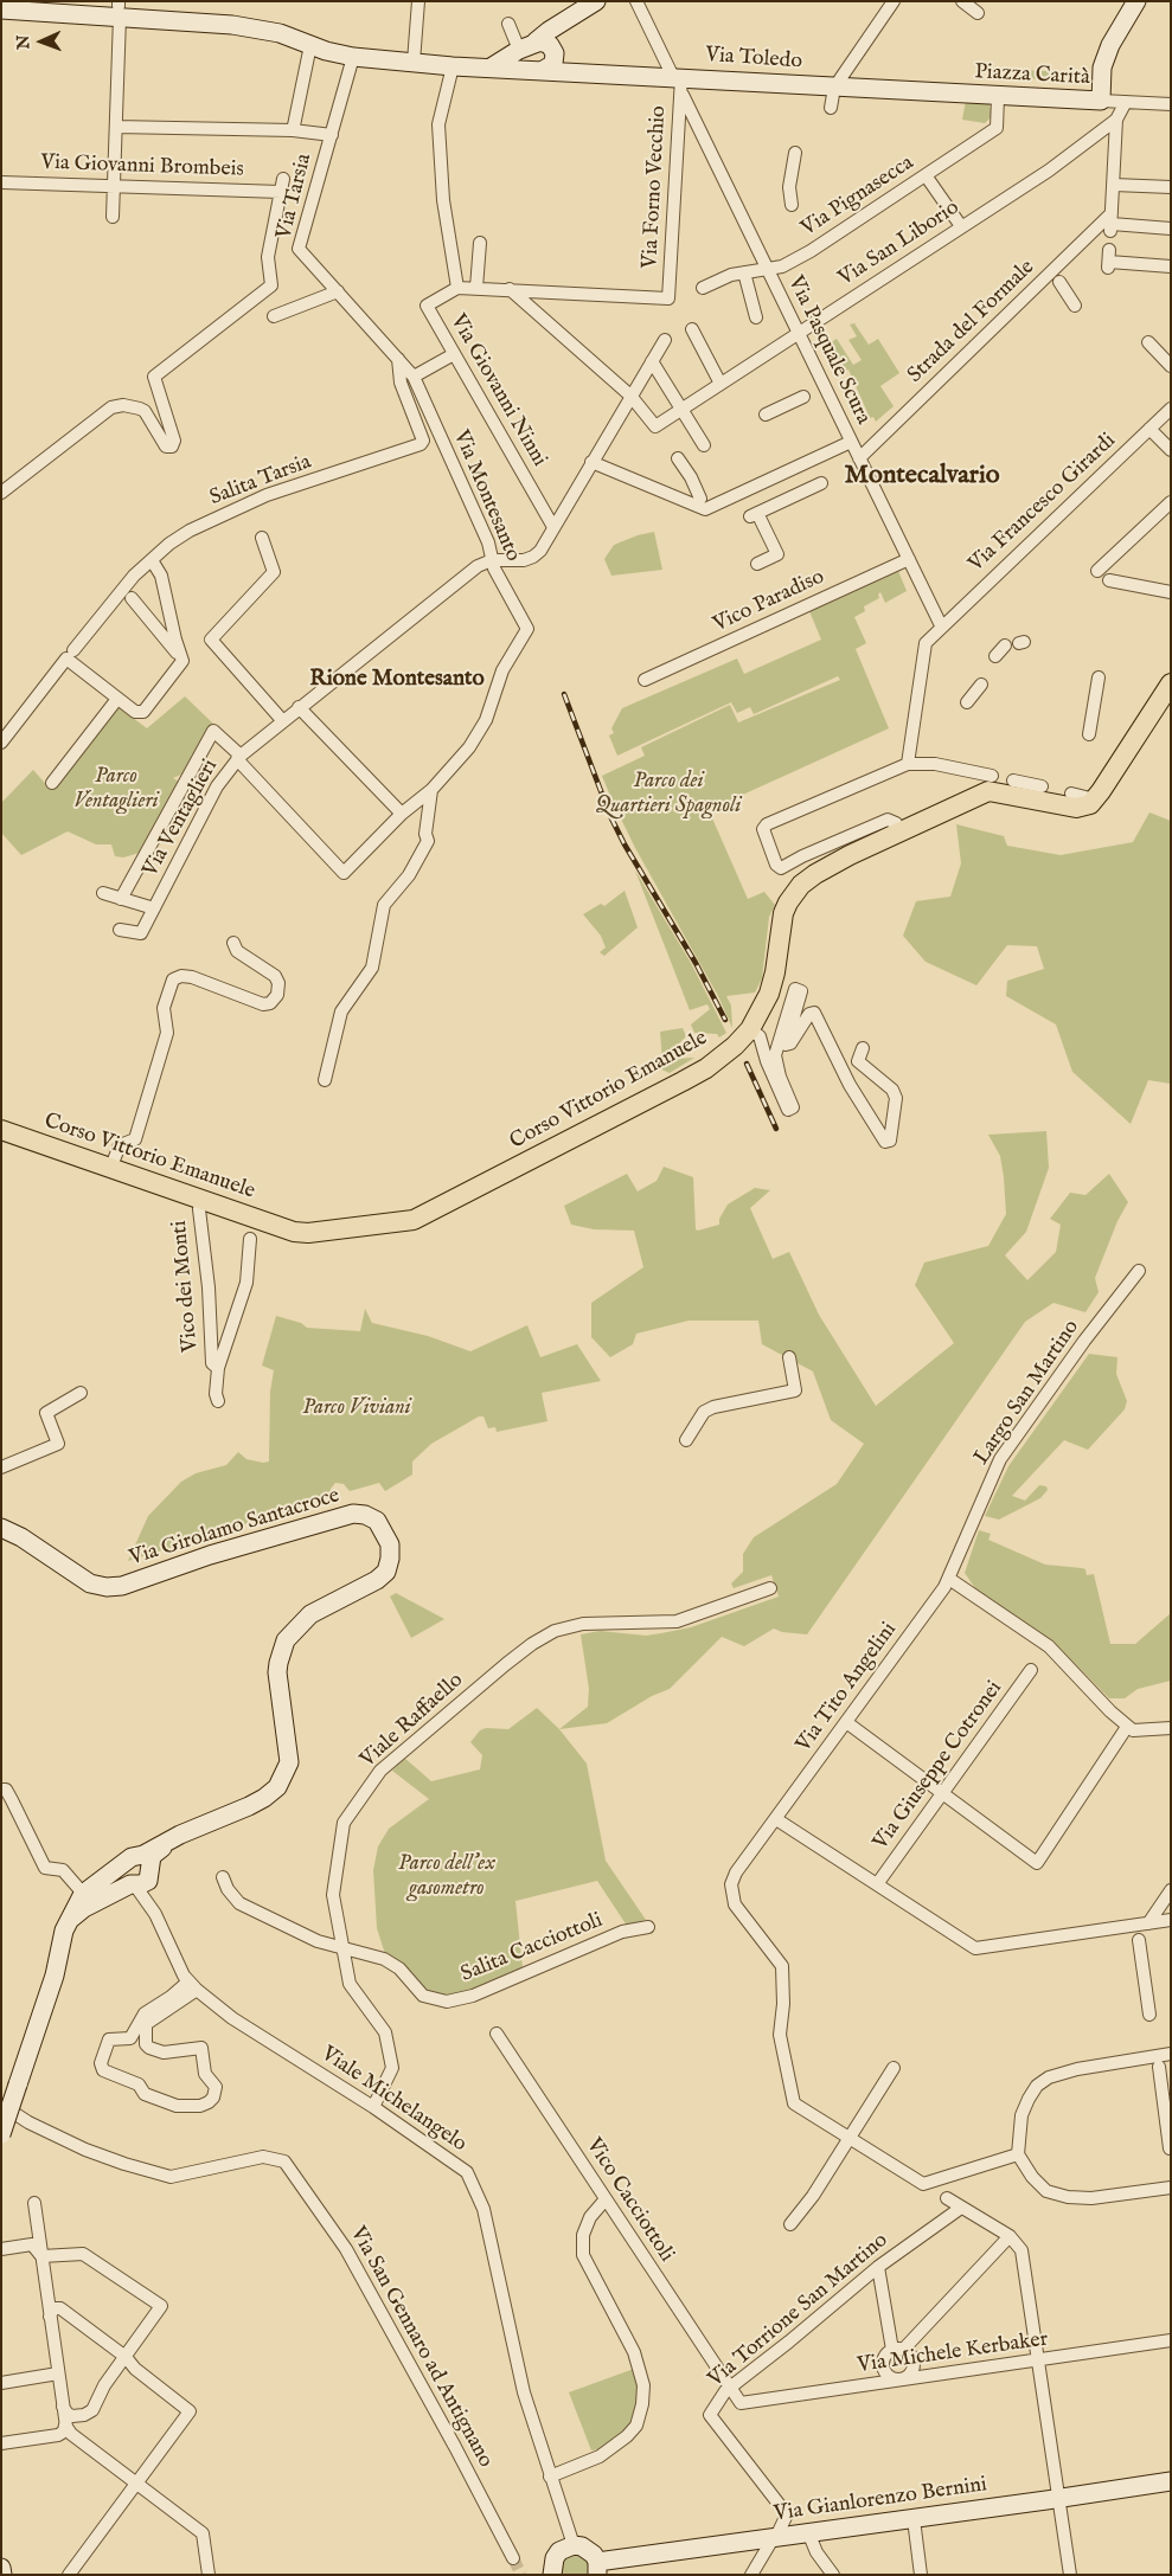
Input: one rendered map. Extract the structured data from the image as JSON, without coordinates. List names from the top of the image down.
{
  "streets": {
    "main road": ["Corso Vittorio Emanuele"],
    "street": [
      "Via Toledo",
      "Piazza Carità",
      "Via Giovanni Brombeis",
      "Via Forno Vecchio",
      "Via Tarsia",
      "Via Pignasecca",
      "Via San Liborio",
      "Strada del Formale",
      "Via Pasquale Scura",
      "Via Giovanni Ninni",
      "Salita Tarsia",
      "Via Montesanto",
      "Via Francesco Girardi",
      "Vico Paradiso",
      "Via Ventaglieri",
      "Vico dei Monti",
      "Largo San Martino",
      "Via Girolamo Santacroce",
      "Via Tito Angelini",
      "Viale Raffaello",
      "Via Giuseppe Cotronei",
      "Salita Cacciottoli",
      "Viale Michelangelo",
      "Vico Cacciottoli",
      "Via Torrione San Martino",
      "Via San Gennaro ad Antignano",
      "Via Michele Kerbaker",
      "Via Gianlorenzo Bernini"
    ]
  },
  "crossings": [
    ["Via Toledo", "Piazza Carità"],
    ["Via Toledo", "Via Forno Vecchio"],
    ["Via Toledo", "Via Pasquale Scura"],
    ["Piazza Carità", "Via Pignasecca"],
    ["Via Forno Vecchio", "Via Pasquale Scura"],
    ["Via Tarsia", "Salita Tarsia"],
    ["Via Tarsia", "Via Montesanto"],
    ["Via Pignasecca", "Via Pasquale Scura"],
    ["Via San Liborio", "Via Pasquale Scura"],
    ["Strada del Formale", "Via Pasquale Scura"],
    ["Via Pasquale Scura", "Via Francesco Girardi"],
    ["Via Pasquale Scura", "Vico Paradiso"],
    ["Via Montesanto", "Via Ventaglieri"],
    ["Corso Vittorio Emanuele", "Vico dei Monti"],
    ["Largo San Martino", "Via Tito Angelini"],
    ["Via Girolamo Santacroce", "Viale Michelangelo"],
    ["Viale Raffaello", "Salita Cacciottoli"],
    ["Viale Raffaello", "Viale Michelangelo"],
    ["Vico Cacciottoli", "Via Torrione San Martino"],
    ["Vico Cacciottoli", "Via Michele Kerbaker"],
    ["Via Torrione San Martino", "Via Gianlorenzo Bernini"]
  ],
  "districts": ["Montecalvario", "Rione Montesanto"],
  "parks": [
    "Parco Ventaglieri",
    "Parco dei Quartieri Spagnoli",
    "Parco Viviani",
    "Parco dell’ex gasometro"
  ],
  "north": "left"
}
